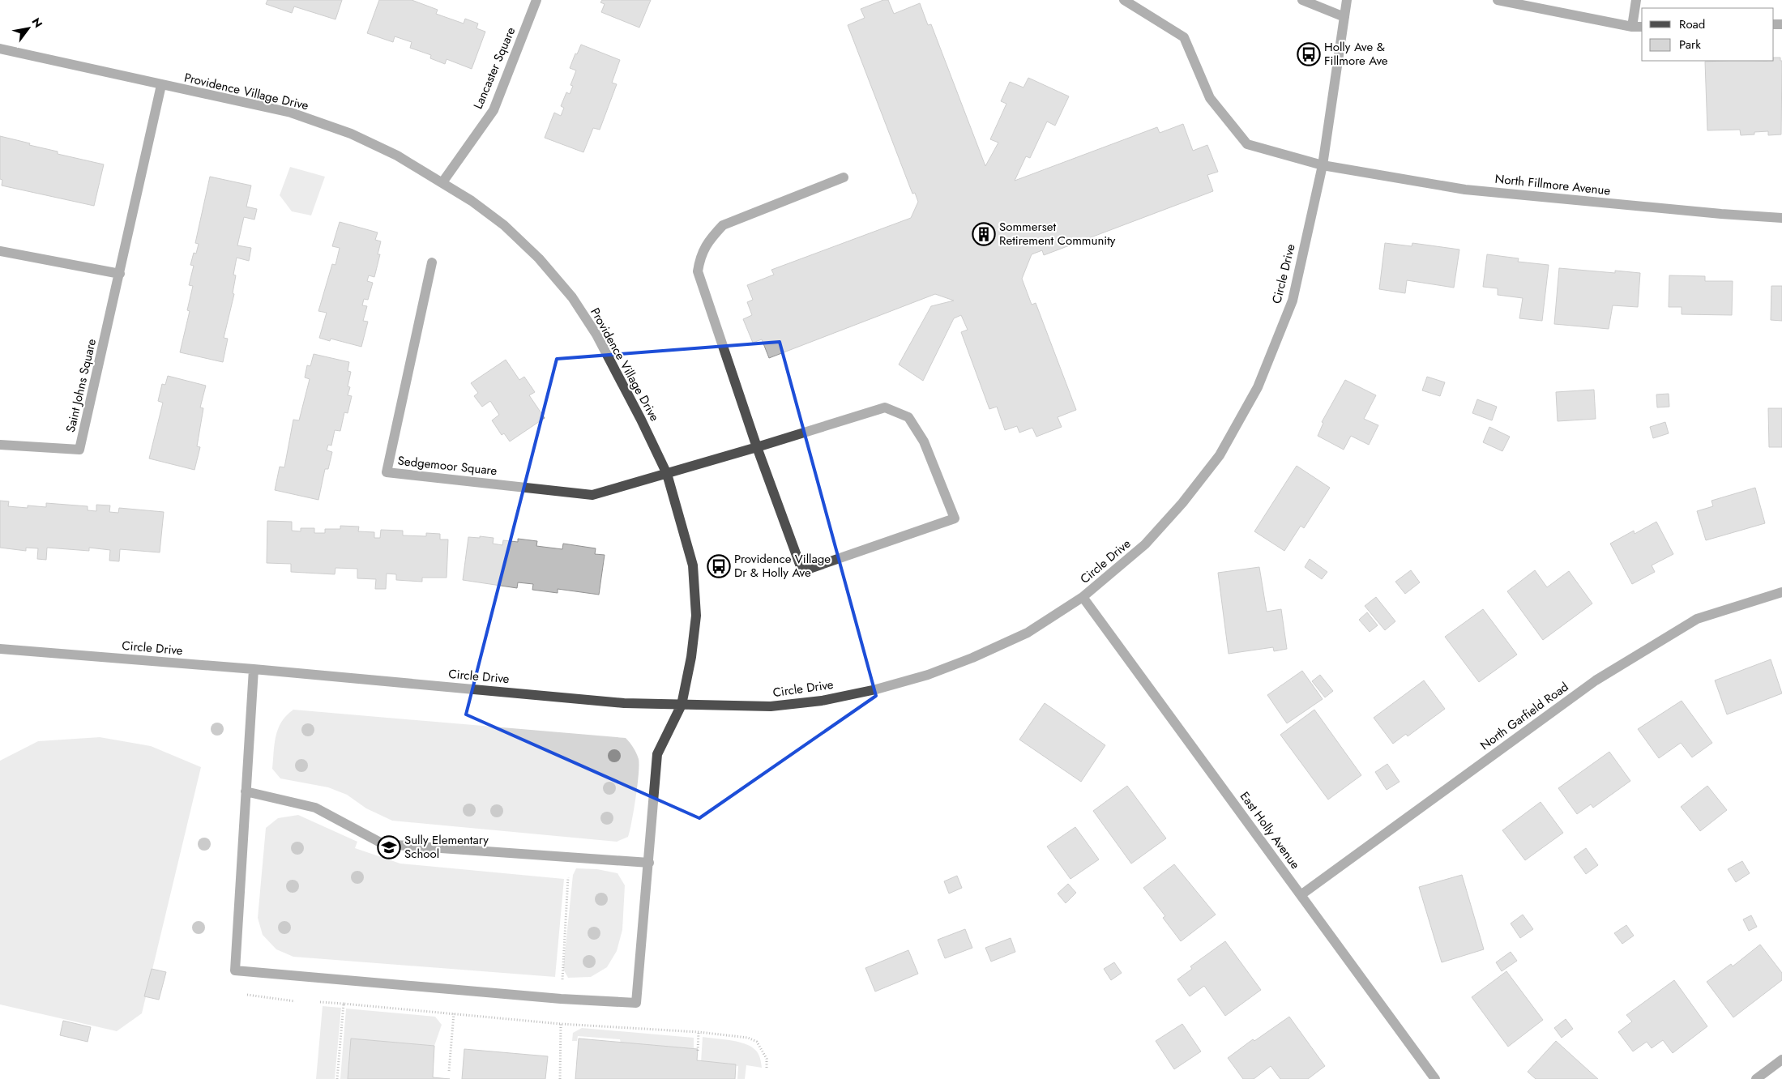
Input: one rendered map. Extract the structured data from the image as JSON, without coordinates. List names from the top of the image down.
{
  "streets": {
    "street": [
      "Lancaster Square",
      "Providence Village Drive",
      "North Fillmore Avenue",
      "Circle Drive",
      "Saint Johns Square",
      "Sedgemoor Square",
      "North Garfield Road",
      "East Holly Avenue"
    ]
  },
  "crossings": [
    ["Lancaster Square", "Providence Village Drive"],
    ["Providence Village Drive", "Circle Drive"],
    ["Providence Village Drive", "Saint Johns Square"],
    ["Providence Village Drive", "Sedgemoor Square"],
    ["North Fillmore Avenue", "Circle Drive"],
    ["Circle Drive", "East Holly Avenue"],
    ["North Garfield Road", "East Holly Avenue"]
  ],
  "places": {
    "bus stop": ["Holly Ave & Fillmore Ave", "Providence Village Dr & Holly Ave"],
    "building": ["Sommerset Retirement Community"],
    "school or university": ["Sully Elementary School"]
  },
  "legend": ["Road", "Park"],
  "north": "top right"
}
